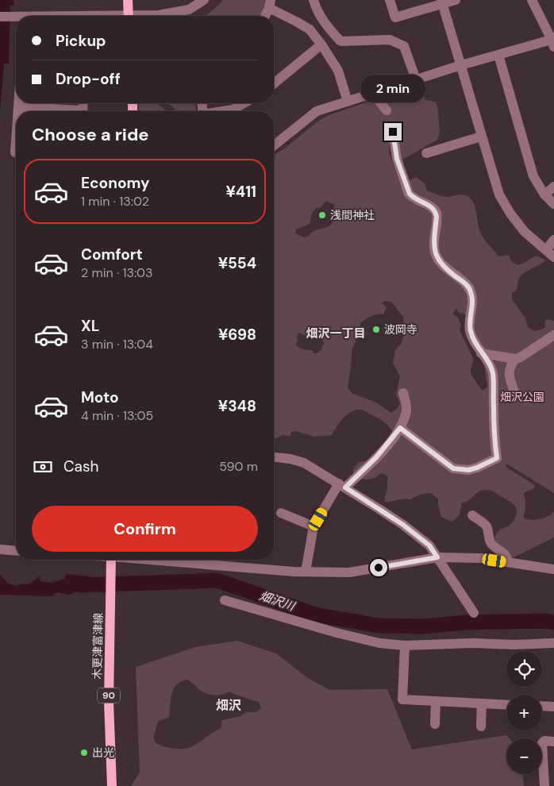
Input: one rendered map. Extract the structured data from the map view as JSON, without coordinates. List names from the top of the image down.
{
  "streets": {
    "main road": ["木更津富津線", "90"]
  },
  "districts": ["畑沢一丁目", "畑沢"],
  "water": ["畑沢川"],
  "parks": ["畑沢公園"],
  "places": ["浅間神社", "波岡寺", "出光"],
  "page": {
    "banner": ["Pickup", "Drop-off"],
    "bubble": "2 min",
    "heading": "Choose a ride",
    "list": [
      {
        "name": "Economy",
        "note": "1 min · 13:02",
        "value": "¥411"
      },
      {
        "name": "Comfort",
        "note": "2 min · 13:03",
        "value": "¥554"
      },
      {
        "name": "XL",
        "note": "3 min · 13:04",
        "value": "¥698"
      },
      {
        "name": "Moto",
        "note": "4 min · 13:05",
        "value": "¥348"
      }
    ],
    "pay": ["Cash", "590 m"],
    "buttons": "Confirm",
    "map_buttons": ["+", "−"]
  }
}
